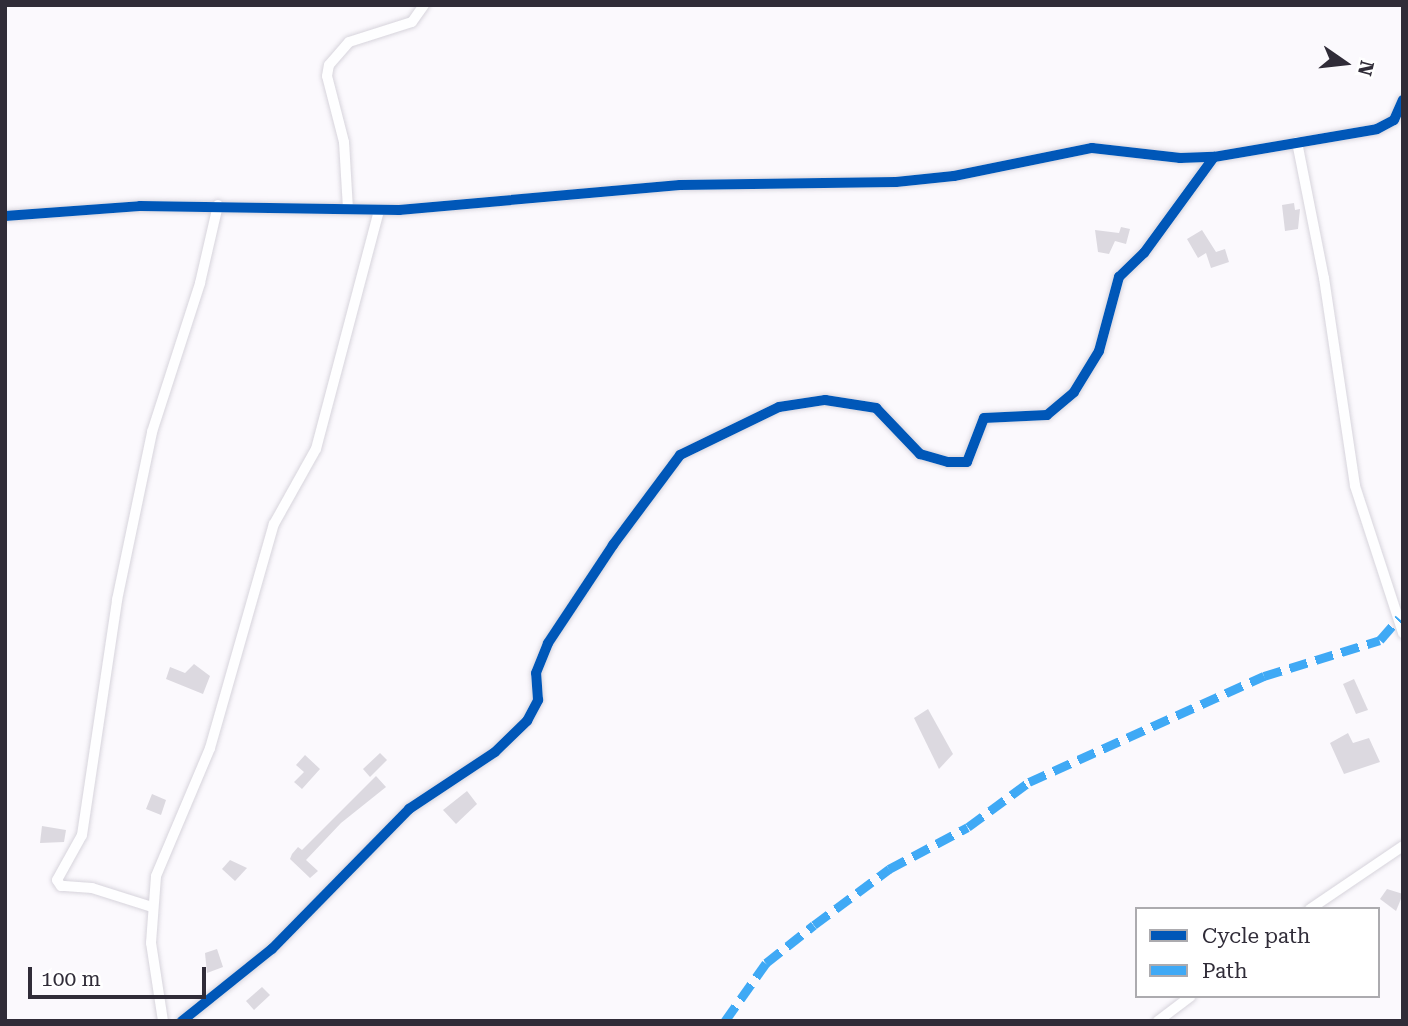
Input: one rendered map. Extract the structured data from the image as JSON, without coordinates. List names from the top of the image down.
{
  "legend": ["Cycle path", "Path"],
  "scale_bar": "100 m",
  "north": "right"
}
